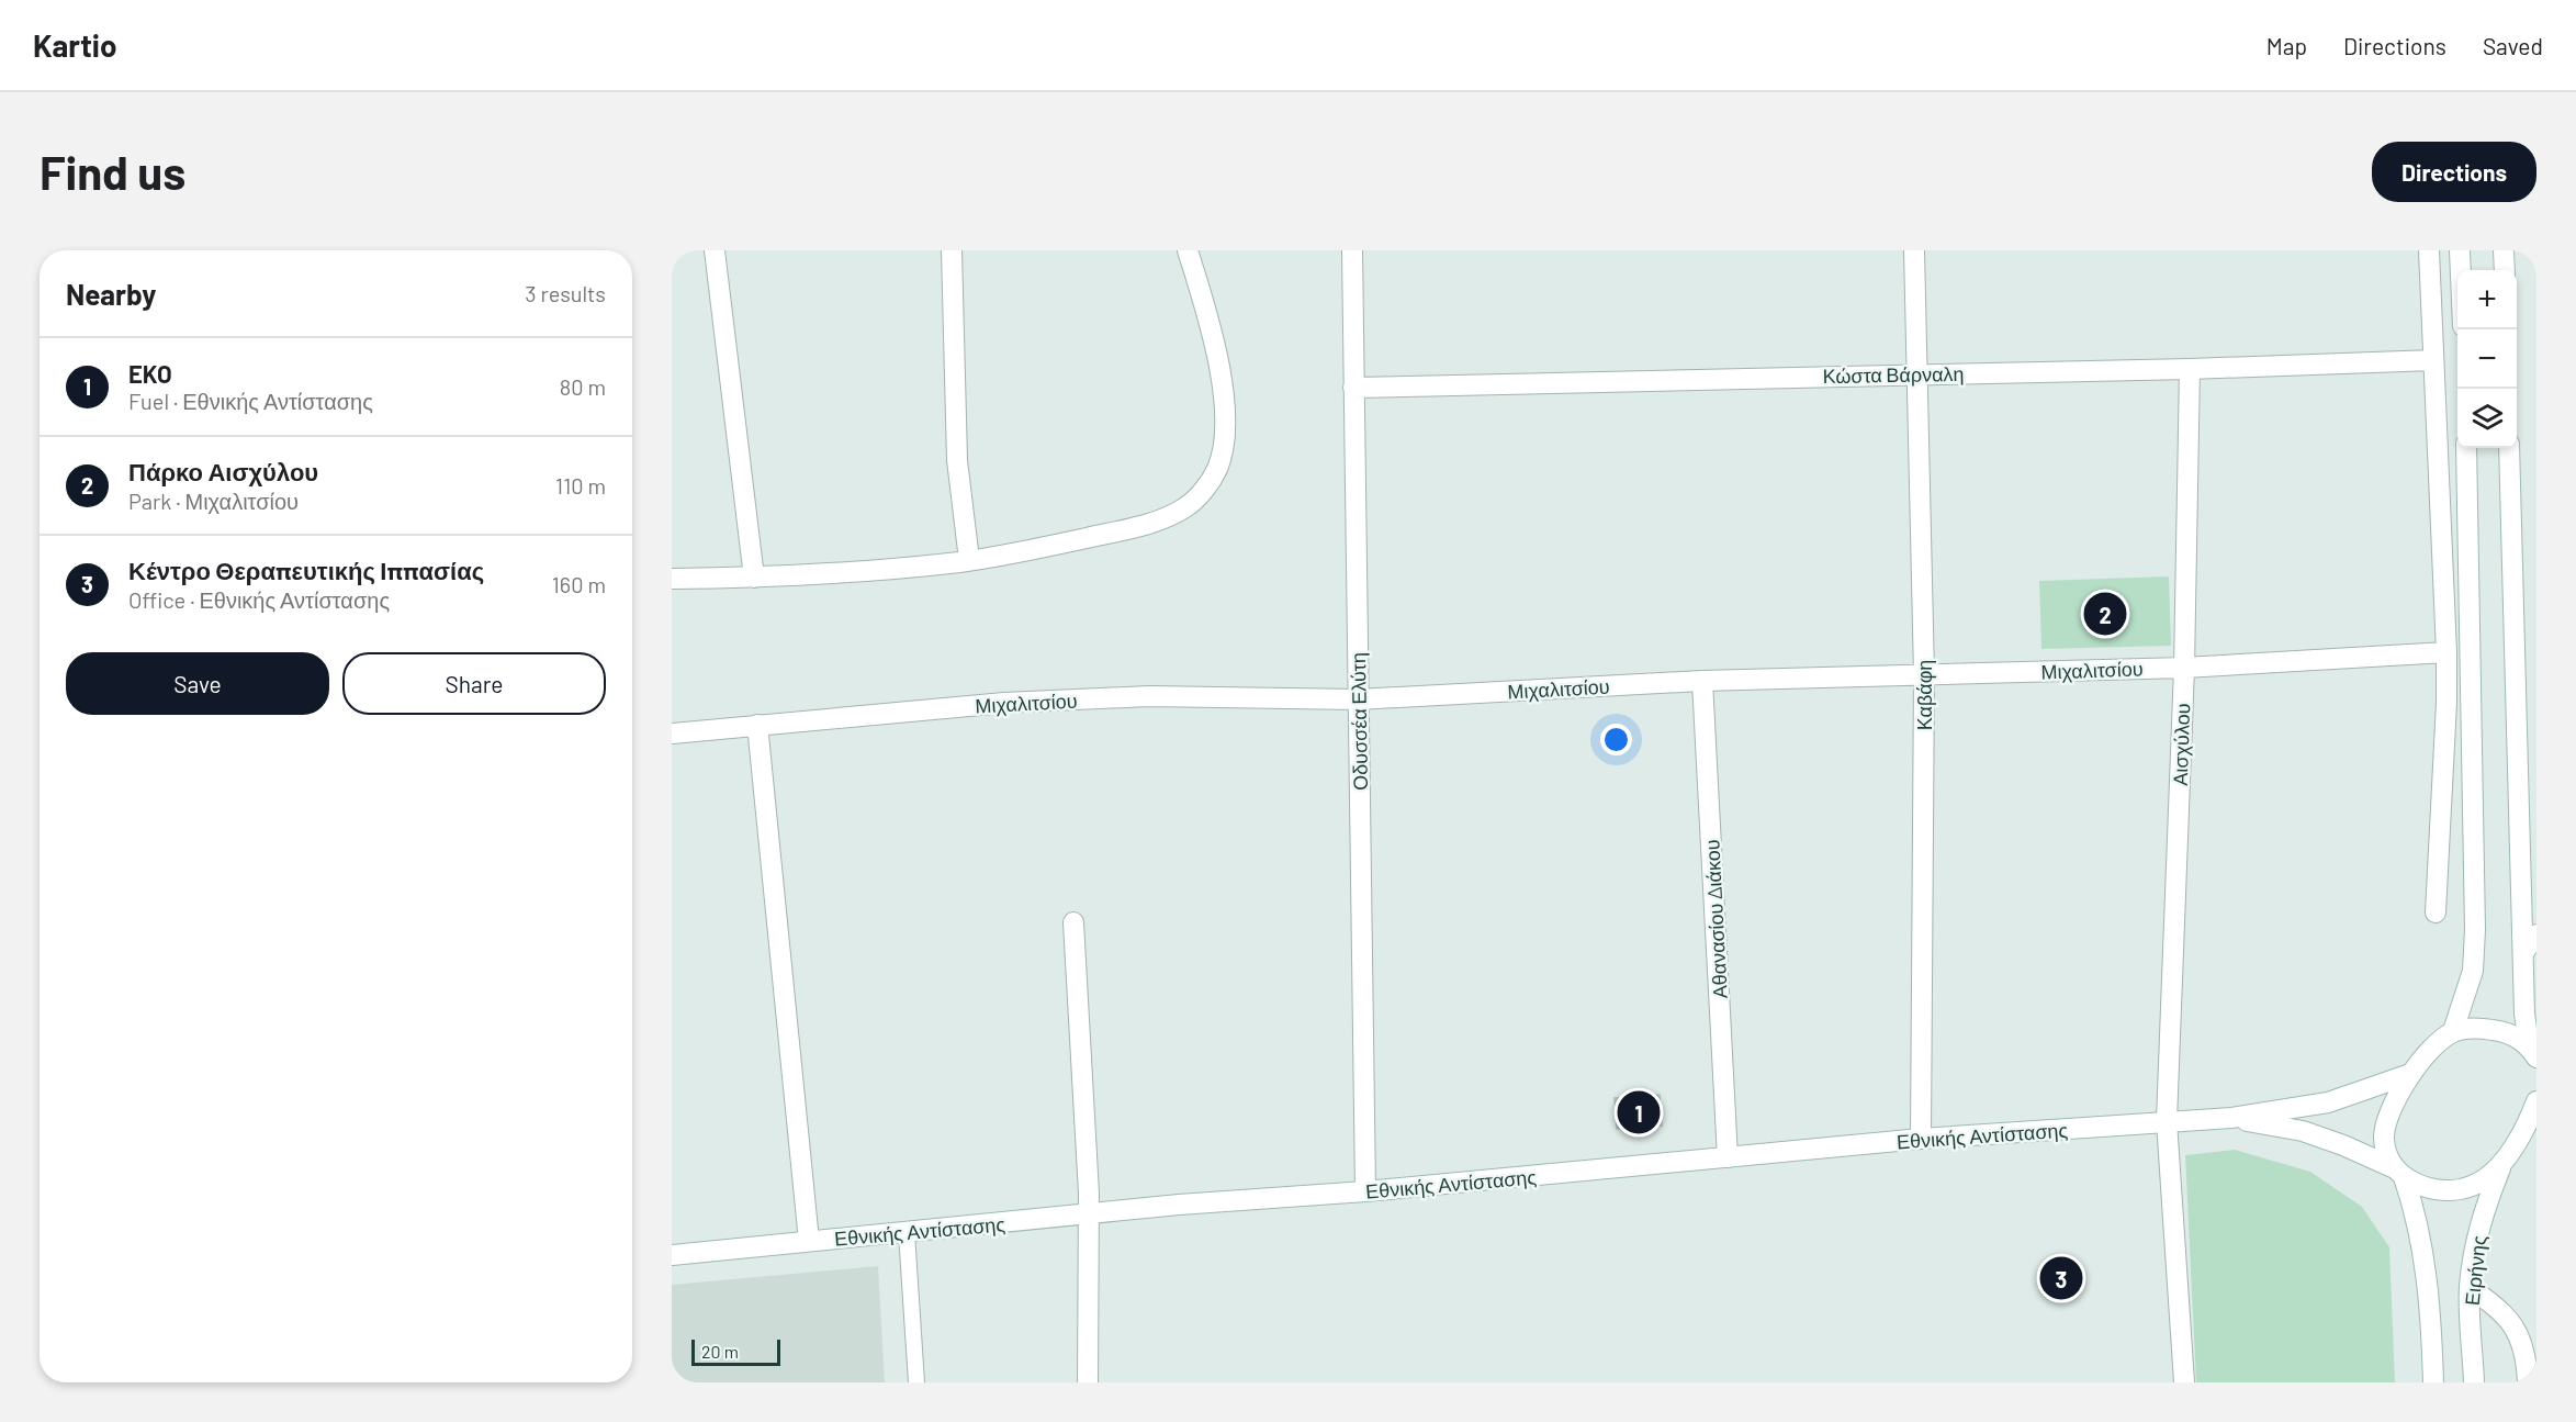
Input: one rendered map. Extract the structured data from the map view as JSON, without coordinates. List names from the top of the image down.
{
  "streets": {
    "street": [
      "Κώστα Βάρναλη",
      "Μιχαλιτσίου",
      "Καβάφη",
      "Οδυσσέα Ελύτη",
      "Αισχύλου",
      "Αθανασίου Διάκου",
      "Εθνικής Αντίστασης",
      "Ειρήνης"
    ]
  },
  "crossings": [
    ["Κώστα Βάρναλη", "Καβάφη"],
    ["Κώστα Βάρναλη", "Οδυσσέα Ελύτη"],
    ["Κώστα Βάρναλη", "Αισχύλου"],
    ["Μιχαλιτσίου", "Καβάφη"],
    ["Μιχαλιτσίου", "Οδυσσέα Ελύτη"],
    ["Μιχαλιτσίου", "Αισχύλου"],
    ["Μιχαλιτσίου", "Αθανασίου Διάκου"],
    ["Καβάφη", "Εθνικής Αντίστασης"],
    ["Οδυσσέα Ελύτη", "Εθνικής Αντίστασης"],
    ["Αισχύλου", "Εθνικής Αντίστασης"],
    ["Αθανασίου Διάκου", "Εθνικής Αντίστασης"]
  ],
  "scale_bar": "20 m",
  "page": {
    "header": "Kartio",
    "nav": ["Map", "Directions", "Saved"],
    "buttons": [
      "Directions",
      ["Save", "Share"]
    ],
    "title": "Find us",
    "heading": ["Nearby", "3 results"],
    "map_buttons": ["+", "−"],
    "list": [
      {
        "mark": "1",
        "name": "EKO",
        "note": "Fuel · Εθνικής Αντίστασης",
        "value": "80 m"
      },
      {
        "mark": "2",
        "name": "Πάρκο Αισχύλου",
        "note": "Park · Μιχαλιτσίου",
        "value": "110 m"
      },
      {
        "mark": "3",
        "name": "Κέντρο Θεραπευτικής Ιππασίας",
        "note": "Office · Εθνικής Αντίστασης",
        "value": "160 m"
      }
    ],
    "pins": ["2", "1", "3"],
    "scale": "20 m"
  }
}
